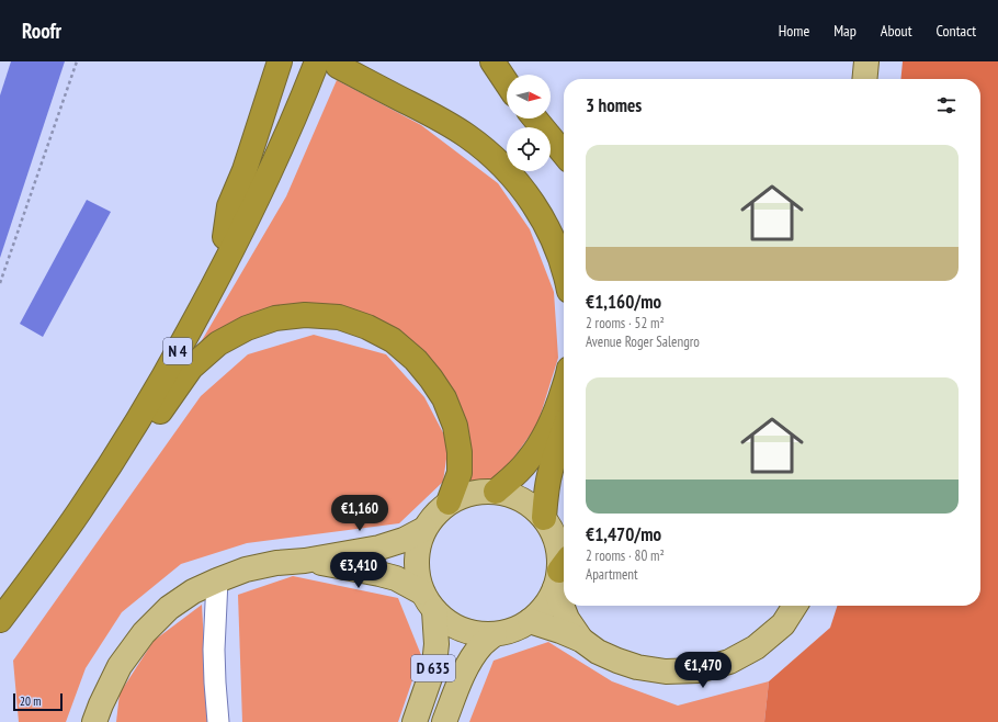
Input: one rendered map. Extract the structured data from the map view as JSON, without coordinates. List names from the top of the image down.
{
  "streets": {
    "highway": ["N 4"],
    "main road": ["D 635"]
  },
  "scale_bar": "20 m",
  "north": "right",
  "page": {
    "header": "Roofr",
    "nav": [
      "Home",
      "Map",
      "About",
      "Contact"
    ],
    "heading": "3 homes",
    "list": [
      {
        "name": "€1,160/mo",
        "note": "2 rooms · 52 m² · Avenue Roger Salengro"
      },
      {
        "name": "€1,470/mo",
        "note": "2 rooms · 80 m² · Apartment"
      }
    ],
    "price": ["€1,160", "€3,410", "€1,470"],
    "scale": "20 m"
  }
}
